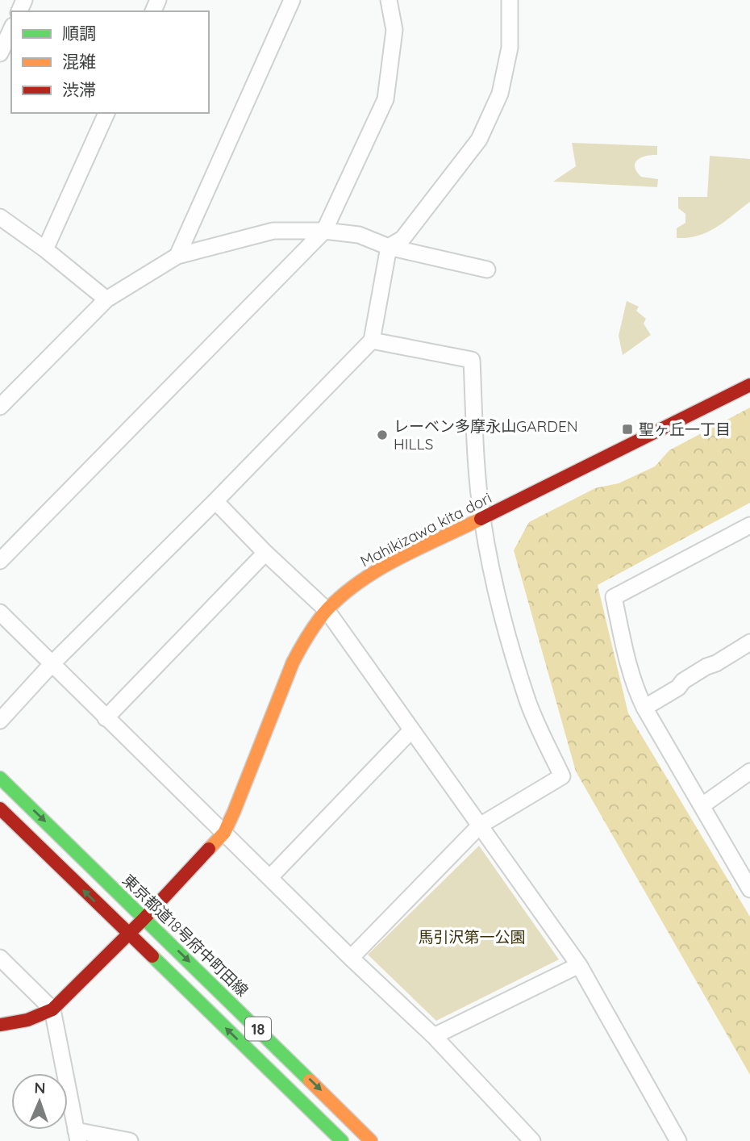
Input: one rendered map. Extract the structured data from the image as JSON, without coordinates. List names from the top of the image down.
{
  "streets": {
    "street": ["Mahikizawa kita dori", "東京都道18号府中町田線", "18"]
  },
  "crossings": [
    ["Mahikizawa kita dori", "東京都道18号府中町田線"],
    ["Mahikizawa kita dori", "18"]
  ],
  "parks": ["馬引沢第一公園"],
  "places": {
    "transit": ["聖ヶ丘一丁目"],
    "other": ["レーベン多摩永山GARDEN HILLS"]
  },
  "legend": ["順調", "混雑", "渋滞"],
  "north": "top"
}
